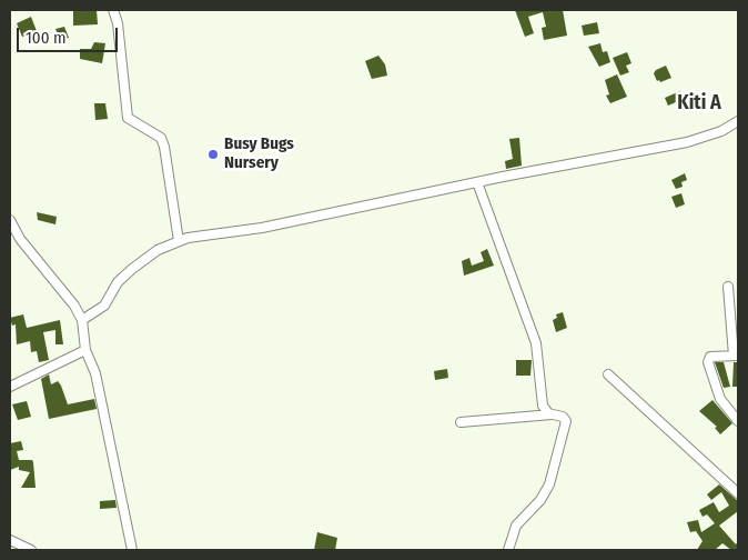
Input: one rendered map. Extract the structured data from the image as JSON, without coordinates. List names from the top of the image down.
{
  "districts": ["Kiti A"],
  "places": ["Busy Bugs Nursery"],
  "scale_bar": "100 m"
}
